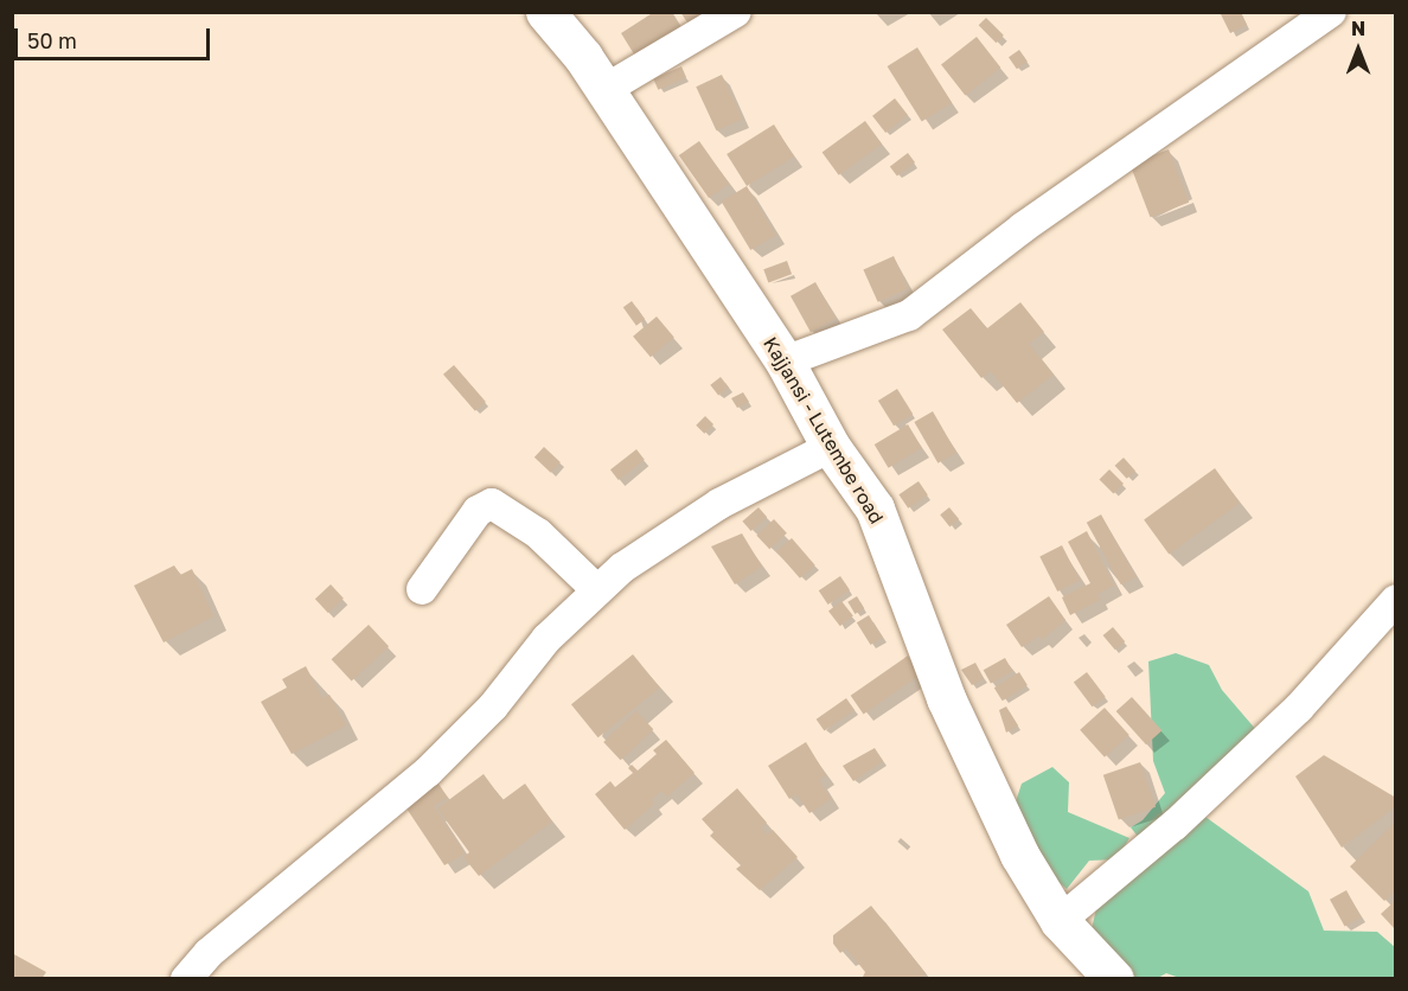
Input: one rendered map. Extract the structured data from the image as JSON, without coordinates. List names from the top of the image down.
{
  "streets": {
    "street": ["Kajjansi - Lutembe road"]
  },
  "scale_bar": "50 m",
  "north": "top"
}
